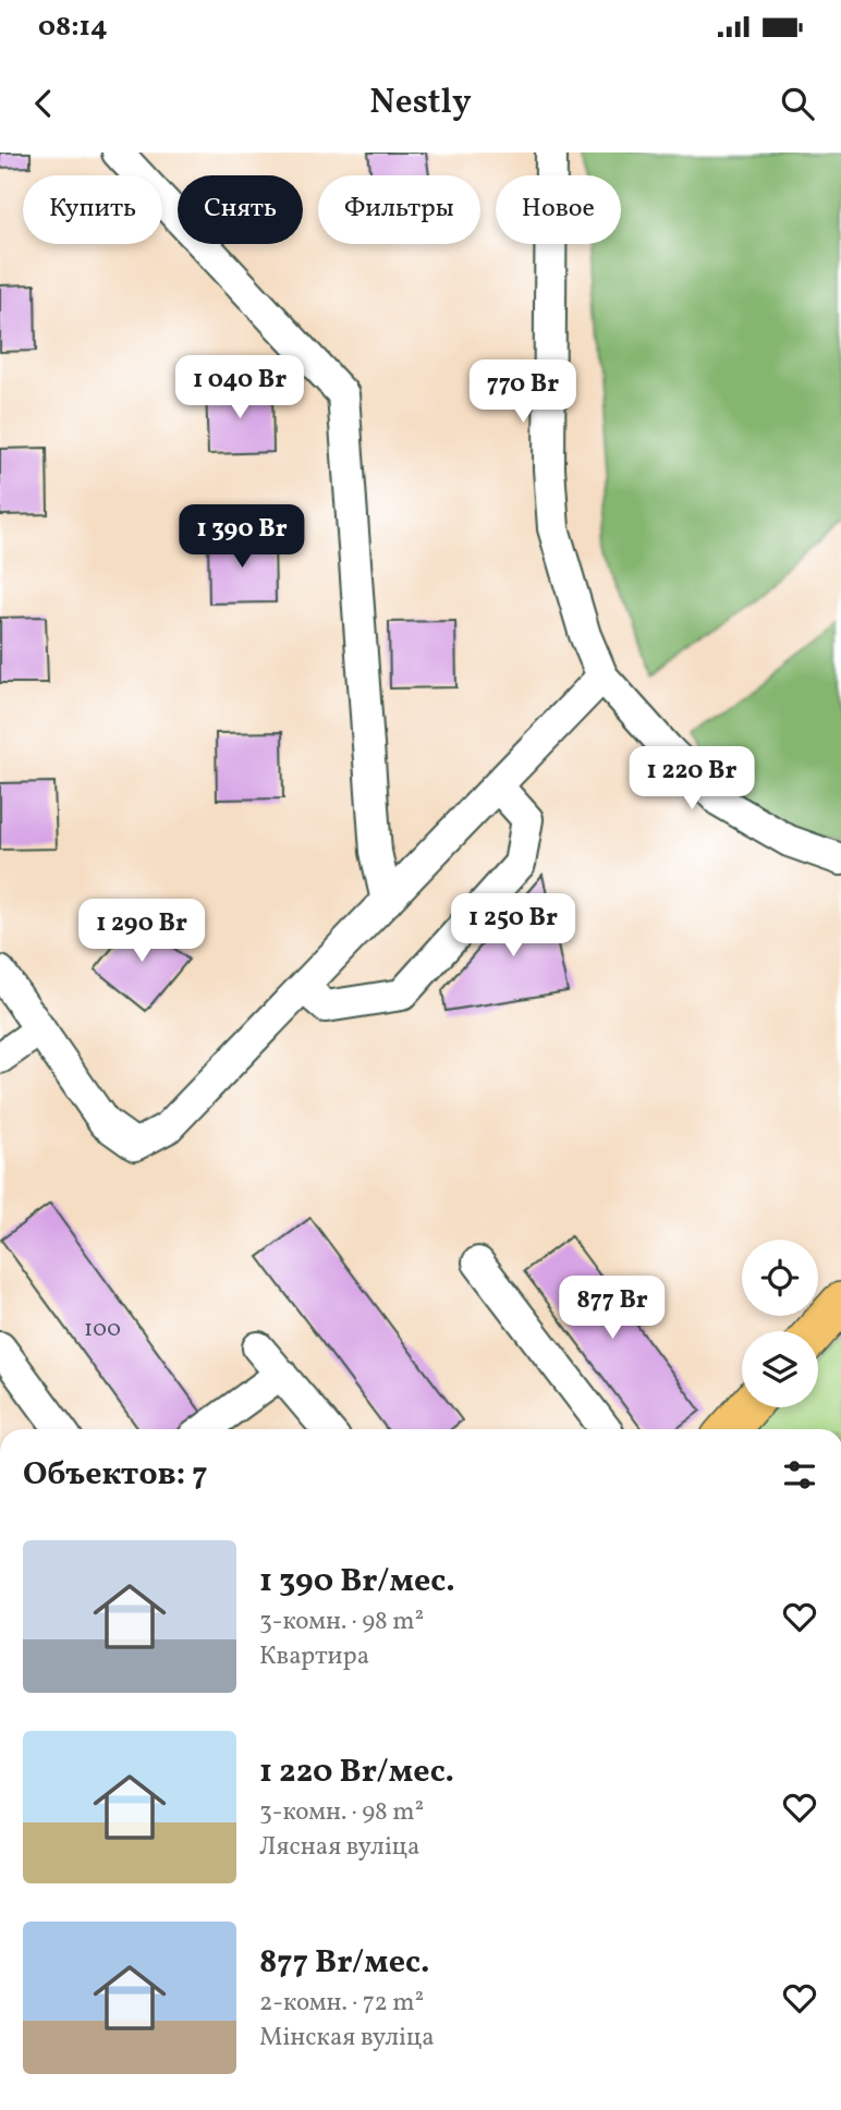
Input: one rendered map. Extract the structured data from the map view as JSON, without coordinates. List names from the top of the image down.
{
  "house_numbers": ["100"],
  "page": {
    "status": "08:14",
    "header": "Nestly",
    "chip": [
      "Купить",
      "Снять",
      "Фильтры",
      "Новое"
    ],
    "price": [
      "1 040 Br",
      "770 Br",
      "1 390 Br",
      "1 220 Br",
      "1 250 Br",
      "1 290 Br",
      "877 Br"
    ],
    "heading": "Объектов: 7",
    "list": [
      {
        "name": "1 390 Br/мес.",
        "note": "3-комн. · 98 m² · Квартира"
      },
      {
        "name": "1 220 Br/мес.",
        "note": "3-комн. · 98 m² · Лясная вуліца"
      },
      {
        "name": "877 Br/мес.",
        "note": "2-комн. · 72 m² · Мінская вуліца"
      }
    ]
  }
}
